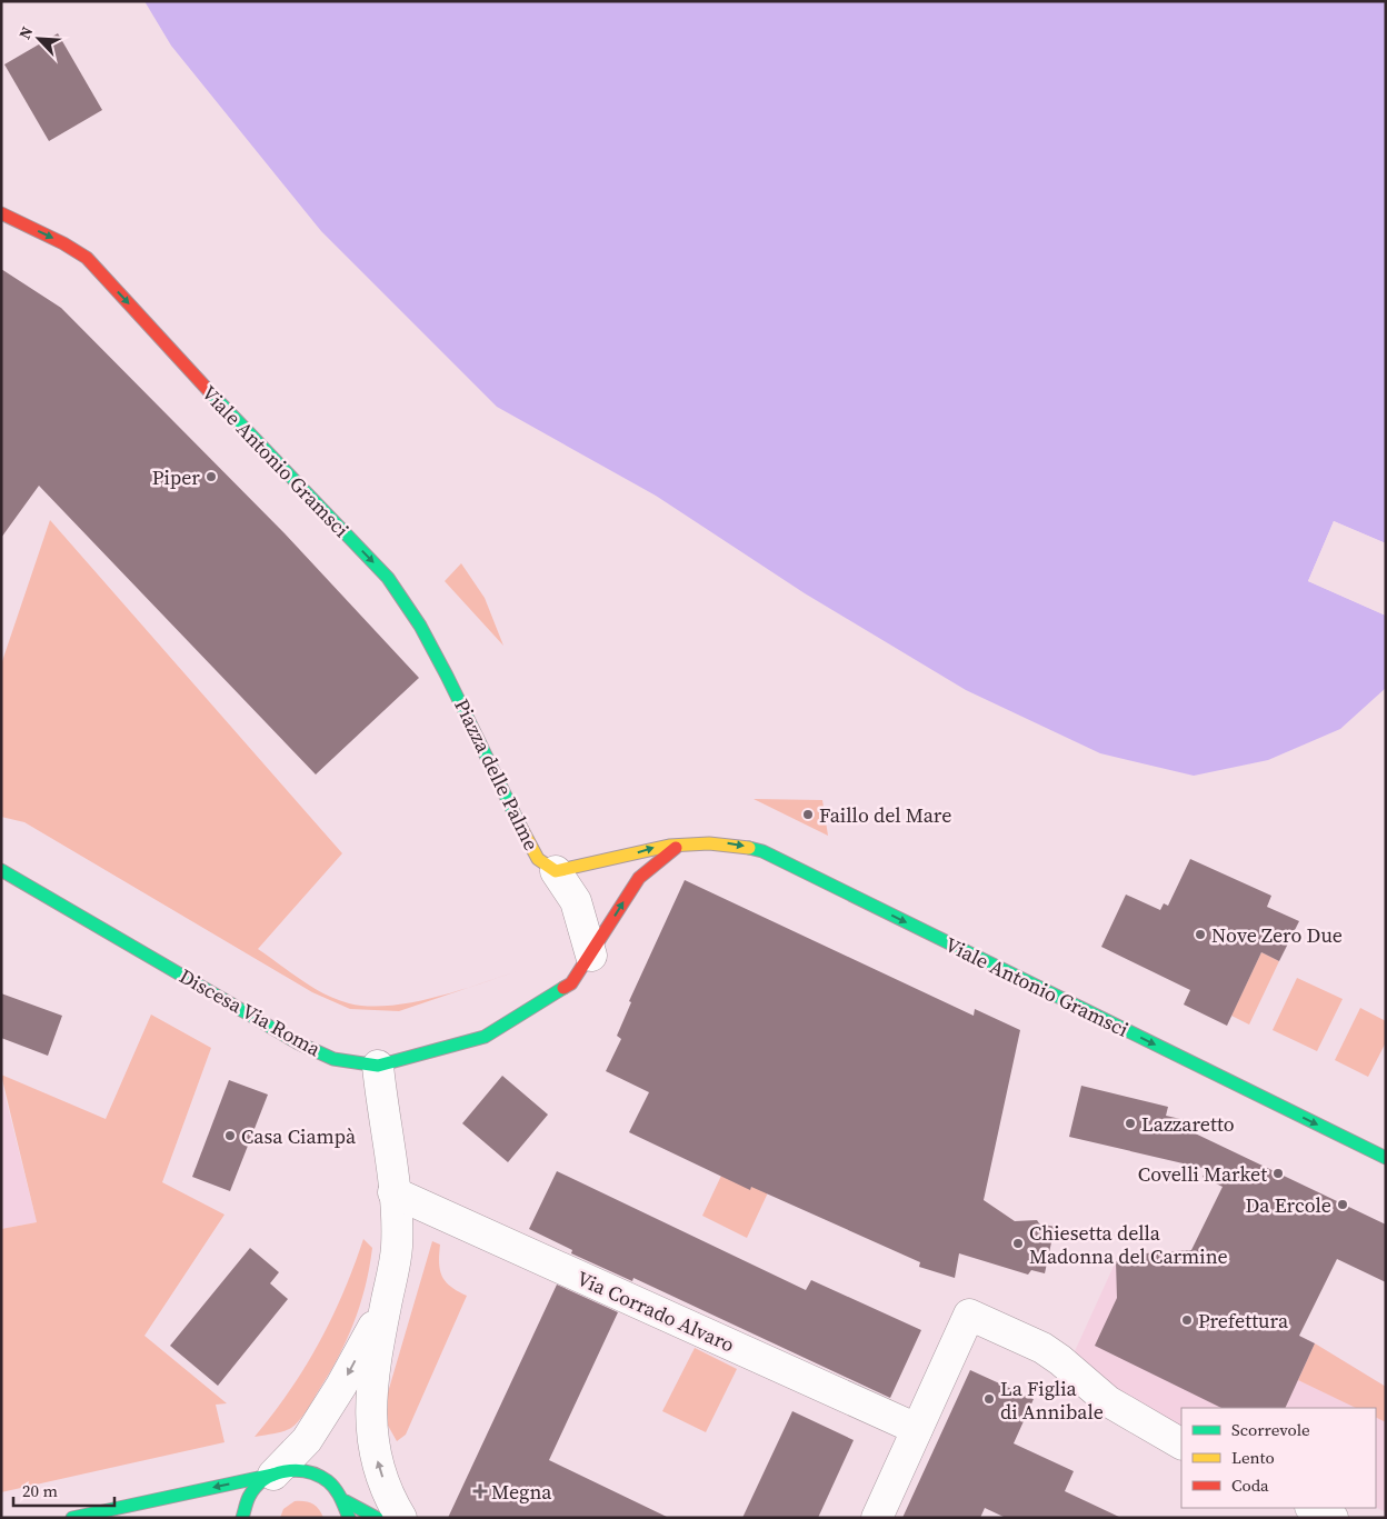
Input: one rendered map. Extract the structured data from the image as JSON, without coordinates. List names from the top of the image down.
{
  "streets": {
    "street": [
      "Viale Antonio Gramsci",
      "Piazza delle Palme",
      "Discesa Via Roma",
      "Via Corrado Alvaro"
    ]
  },
  "crossings": [
    ["Viale Antonio Gramsci", "Piazza delle Palme"],
    ["Viale Antonio Gramsci", "Discesa Via Roma"]
  ],
  "one_way": ["Viale Antonio Gramsci"],
  "places": {
    "other": [
      "Piper",
      "Faillo del Mare",
      "Nove Zero Due",
      "Lazzaretto",
      "Casa Ciampà",
      "Covelli Market",
      "Da Ercole",
      "Chiesetta della Madonna del Carmine",
      "Prefettura",
      "La Figlia di Annibale"
    ],
    "health": ["Megna"]
  },
  "legend": ["Scorrevole", "Lento", "Coda"],
  "scale_bar": "20 m",
  "north": "top left"
}
